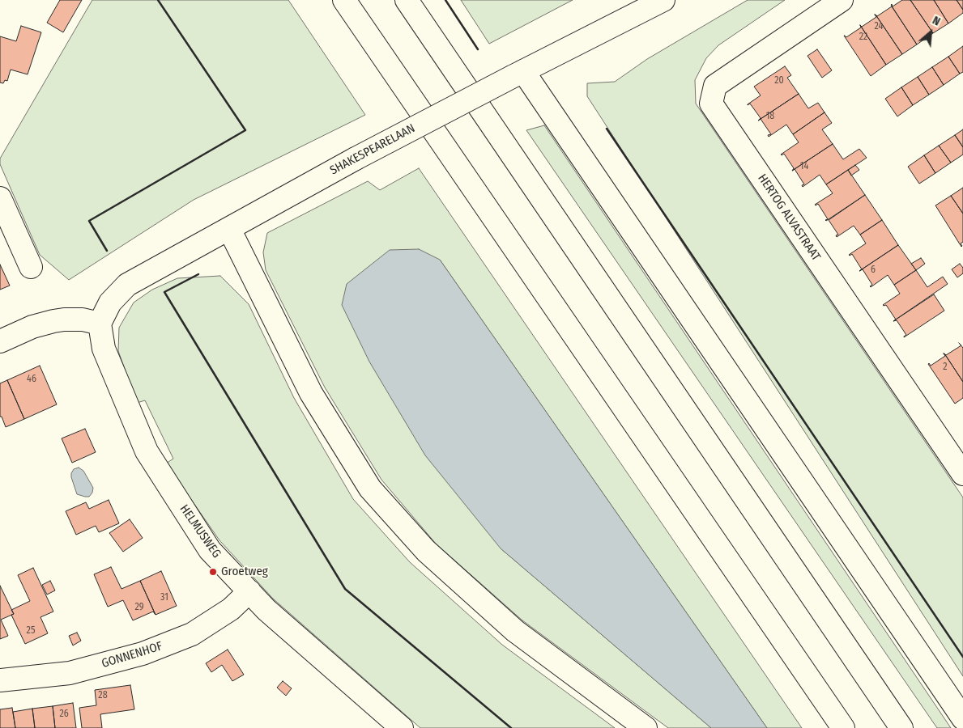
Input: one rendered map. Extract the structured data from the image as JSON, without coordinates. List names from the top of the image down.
{
  "streets": {
    "main road": [
      "SHAKESPEARELAAN",
      "HERTOG ALVASTRAAT",
      "HELMUSWEG",
      "GONNENHOF"
    ]
  },
  "crossings": [
    ["SHAKESPEARELAAN", "HELMUSWEG"],
    ["HELMUSWEG", "GONNENHOF"]
  ],
  "places": ["Groetweg"],
  "house_numbers": [
    "24",
    "22",
    "20",
    "18",
    "14",
    "6",
    "2",
    "46",
    "31",
    "29",
    "25",
    "28",
    "26"
  ],
  "north": "top right"
}
